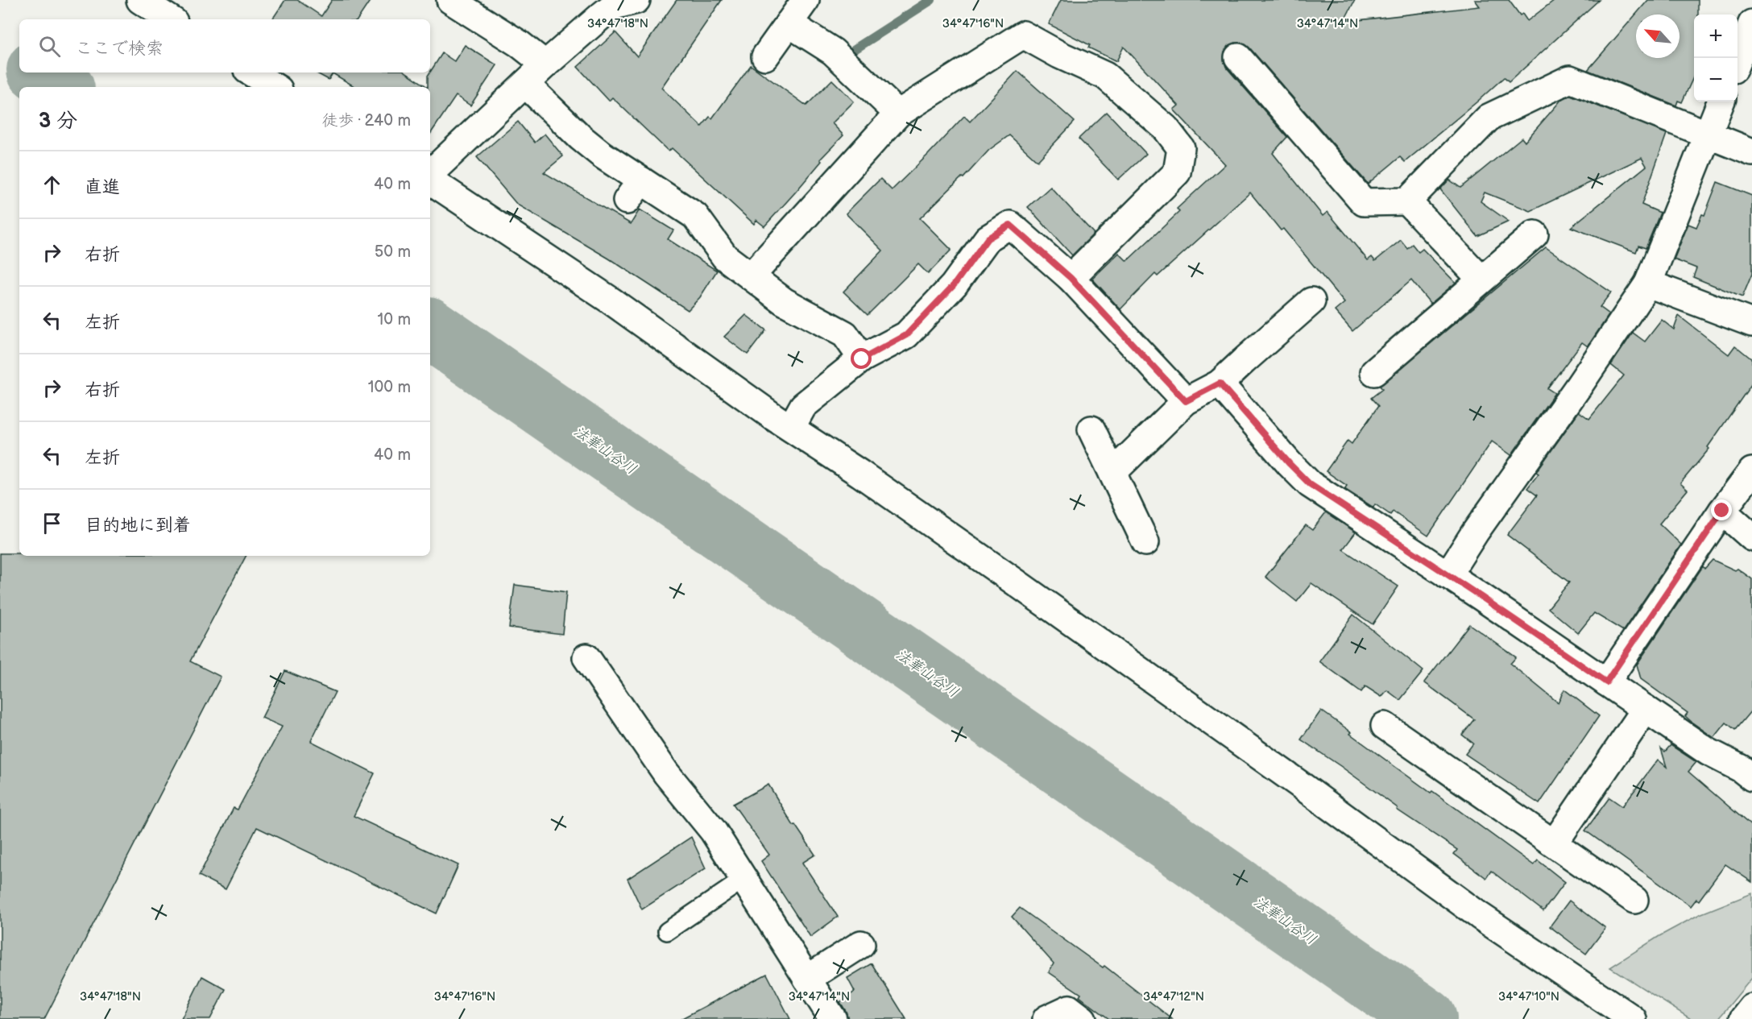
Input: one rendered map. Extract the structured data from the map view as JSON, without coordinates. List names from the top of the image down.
{
  "water": ["法華山谷川"],
  "north": "top left",
  "page": {
    "map_buttons": ["+", "−"],
    "search": "ここで検索",
    "heading": ["3 分", "徒歩 · 240 m"],
    "list": [
      ["直進", "40 m"],
      ["右折", "50 m"],
      ["左折", "10 m"],
      ["右折", "100 m"],
      ["左折", "40 m"],
      "目的地に到着"
    ]
  },
  "coordinates": [
    "34°47'18\"N",
    "34°47'16\"N",
    "34°47'14\"N",
    "34°47'12\"N",
    "34°47'10\"N"
  ]
}
